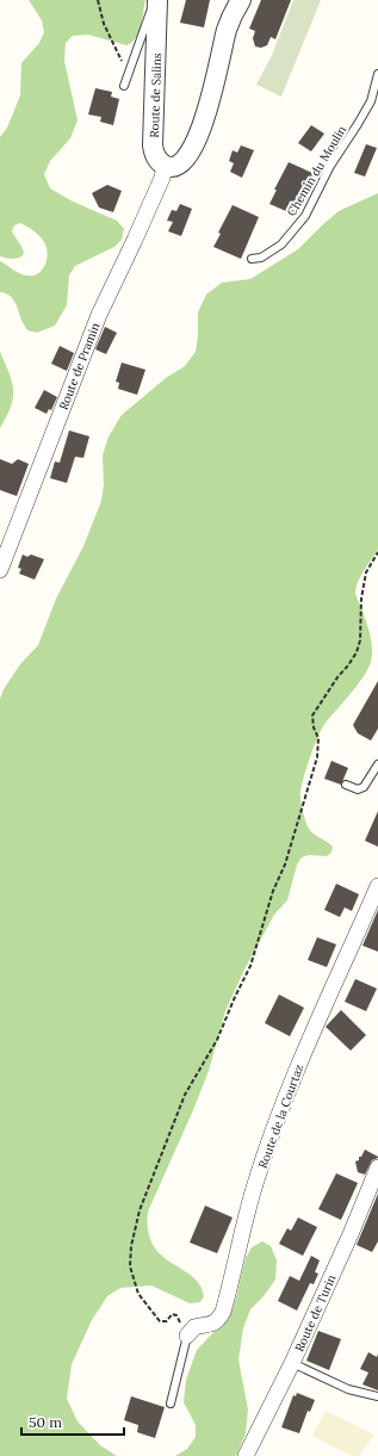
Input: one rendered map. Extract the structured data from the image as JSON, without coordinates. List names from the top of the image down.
{
  "streets": {
    "street": [
      "Route de Salins",
      "Route de Pramin",
      "Route de la Courtaz",
      "Route de Turin"
    ],
    "lane": ["Chemin du Moulin"]
  },
  "crossings": [
    ["Route de Salins", "Route de Pramin"]
  ],
  "scale_bar": "50 m"
}
